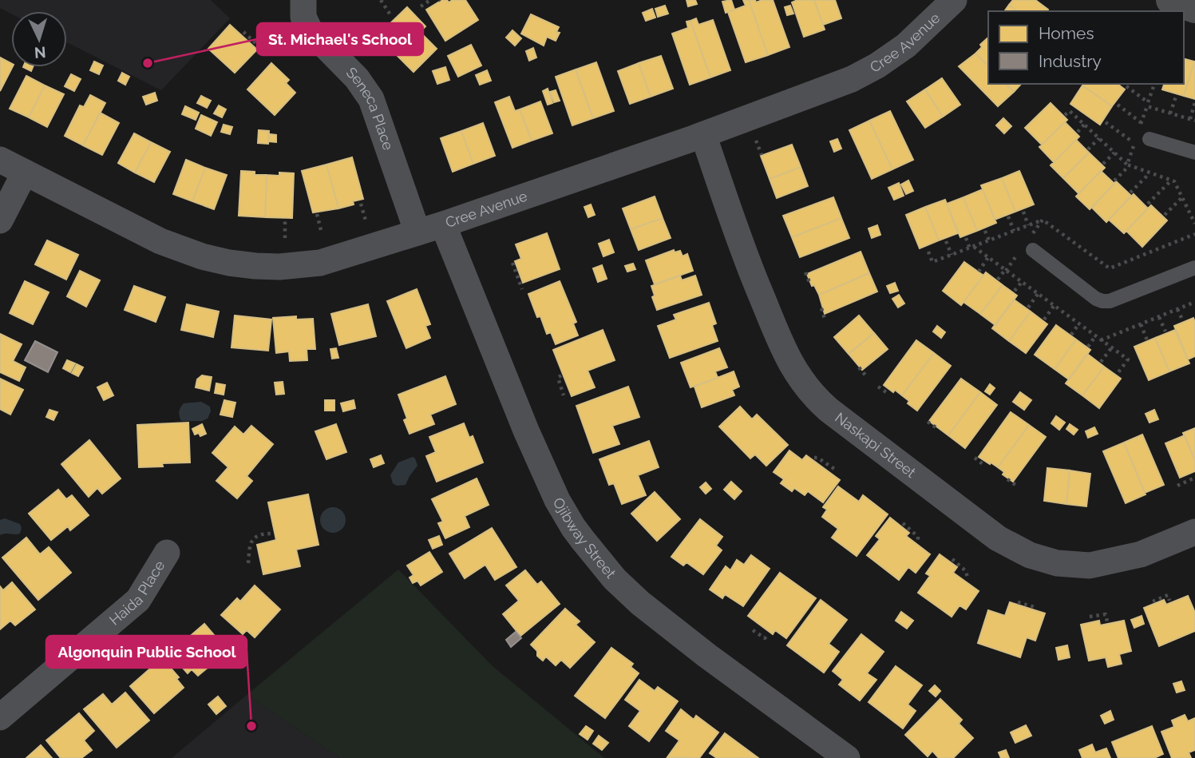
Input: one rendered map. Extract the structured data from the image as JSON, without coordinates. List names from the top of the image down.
{
  "streets": {
    "street": [
      "Cree Avenue",
      "Seneca Place",
      "Naskapi Street",
      "Ojibway Street",
      "Haida Place"
    ]
  },
  "crossings": [
    ["Cree Avenue", "Seneca Place"],
    ["Cree Avenue", "Naskapi Street"],
    ["Cree Avenue", "Ojibway Street"]
  ],
  "places": ["St. Michael's School", "Algonquin Public School"],
  "legend": ["Homes", "Industry"],
  "north": "bottom"
}
